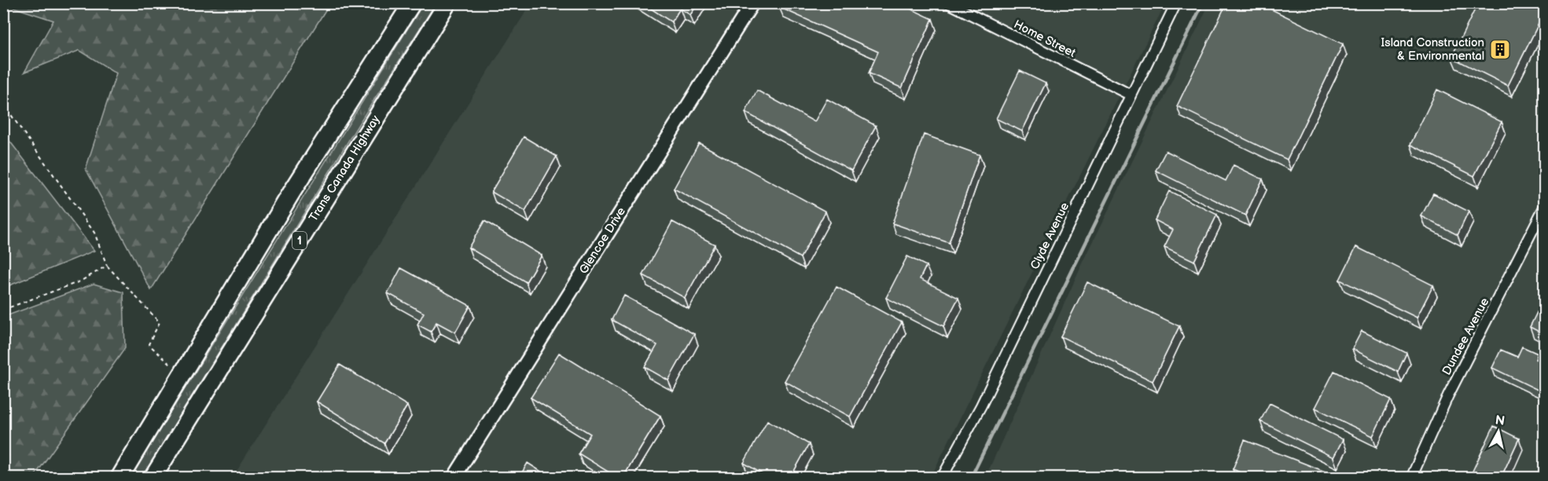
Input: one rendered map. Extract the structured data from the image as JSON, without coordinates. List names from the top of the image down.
{
  "streets": {
    "highway": ["Trans Canada Highway", "1"],
    "street": [
      "Home Street",
      "Clyde Avenue",
      "Glencoe Drive",
      "Dundee Avenue"
    ]
  },
  "crossings": [
    ["Home Street", "Clyde Avenue"]
  ],
  "places": {
    "building": ["Island Construction & Environmental"]
  },
  "north": "top"
}
